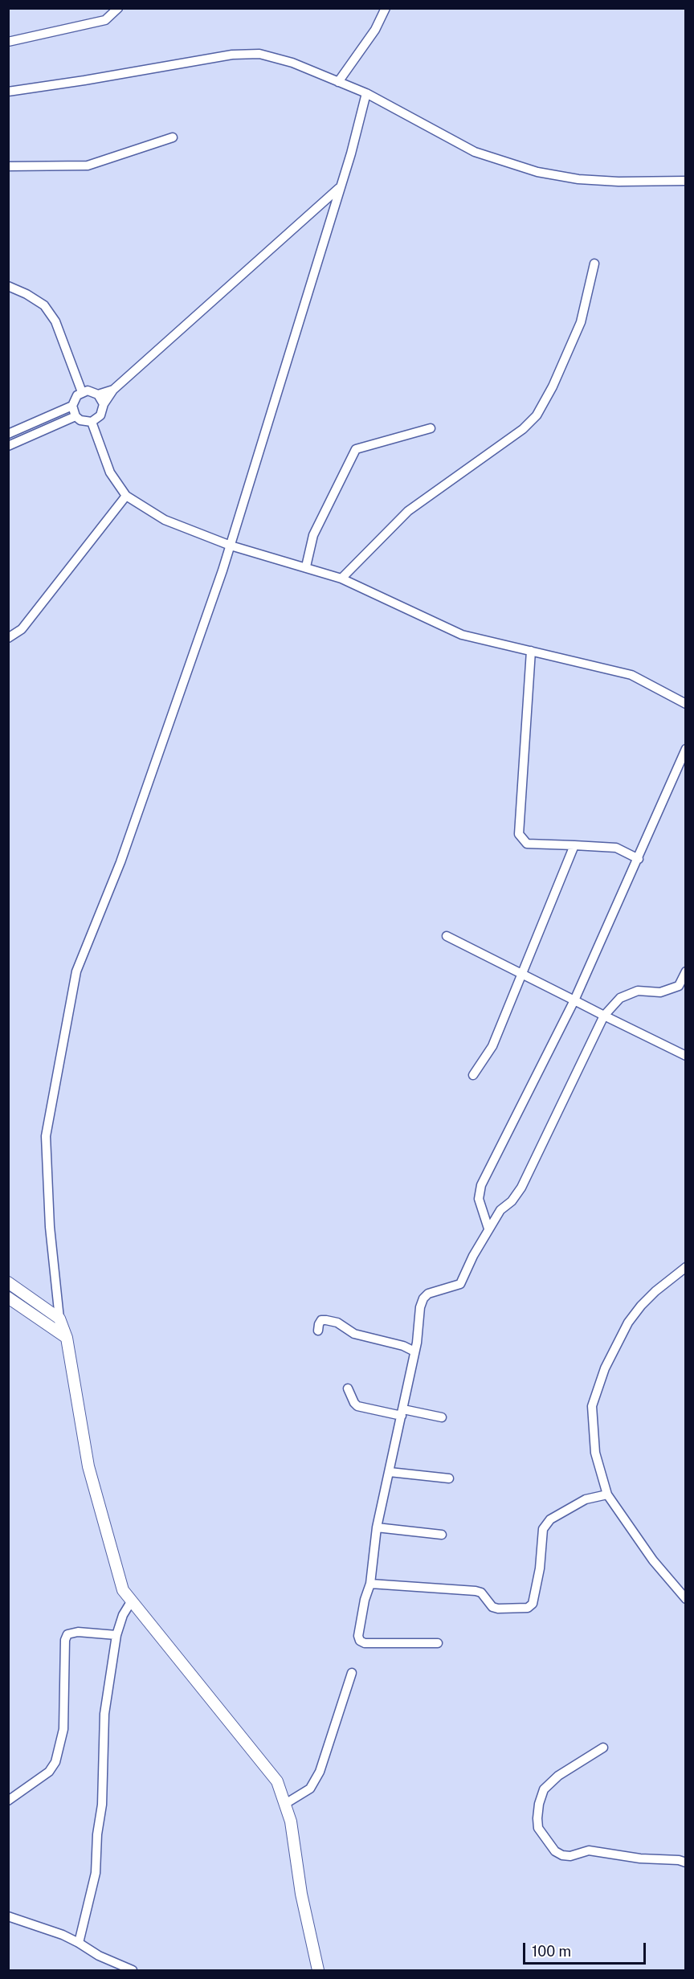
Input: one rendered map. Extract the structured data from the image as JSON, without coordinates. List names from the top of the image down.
{
  "scale_bar": "100 m"
}
